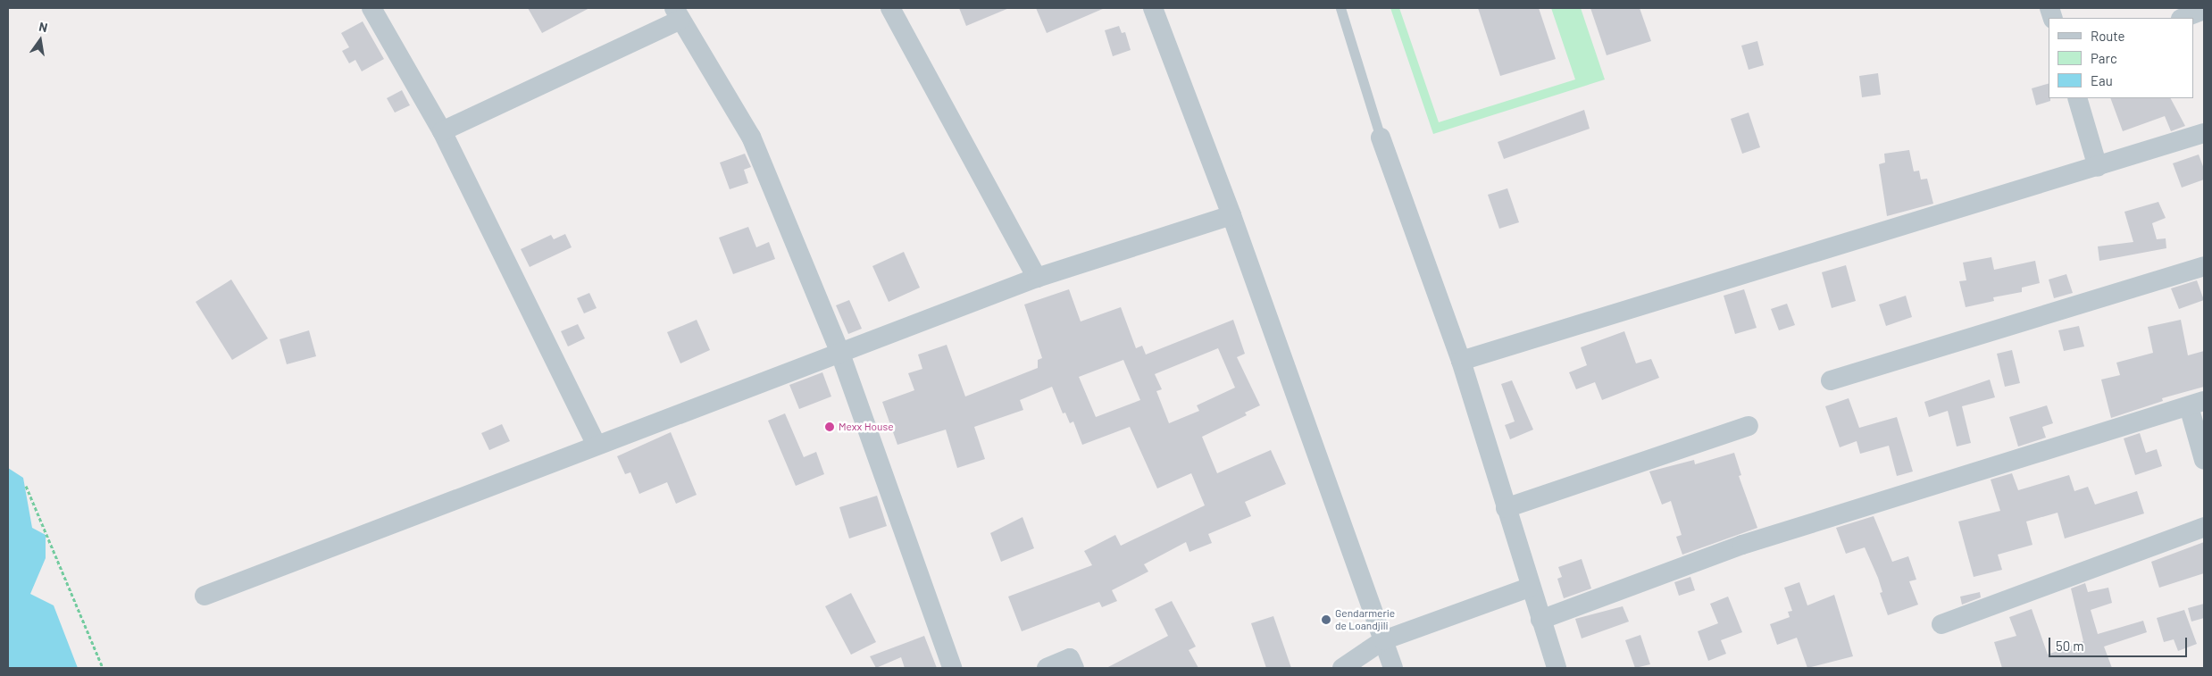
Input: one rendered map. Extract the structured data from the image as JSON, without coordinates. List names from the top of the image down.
{
  "places": ["Mexx House", "Gendarmerie de Loandjili"],
  "legend": ["Route", "Parc", "Eau"],
  "scale_bar": "50 m",
  "north": "top"
}
